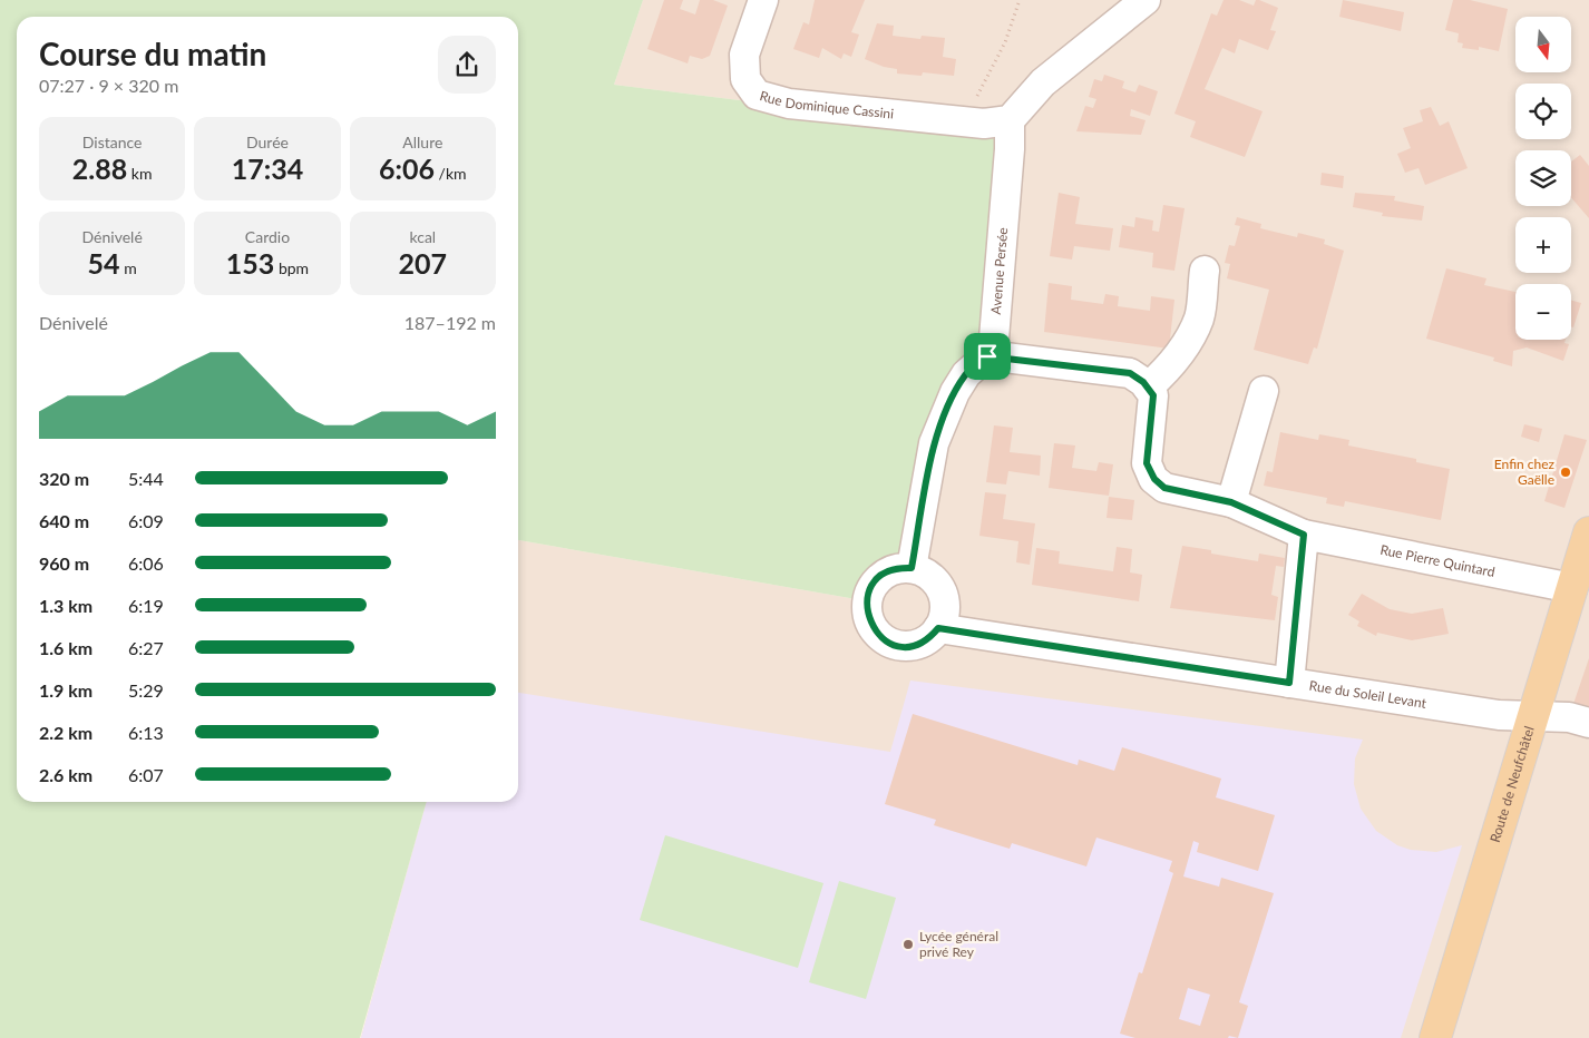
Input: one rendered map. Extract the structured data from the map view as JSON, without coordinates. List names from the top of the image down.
{
  "streets": {
    "main road": ["Route de Neufchâtel"],
    "street": [
      "Rue Dominique Cassini",
      "Avenue Persée",
      "Rue Pierre Quintard",
      "Rue du Soleil Levant"
    ]
  },
  "crossings": [
    ["Rue Pierre Quintard", "Route de Neufchâtel"],
    ["Rue du Soleil Levant", "Route de Neufchâtel"]
  ],
  "places": ["Enfin chez Gaëlle", "Lycée général privé Rey"],
  "north": "bottom",
  "page": {
    "map_buttons": ["+", "−"],
    "heading": ["Course du matin", "07:27 · 9 × 320 m"],
    "stats": [
      ["Distance", "2.88 km"],
      ["Durée", "17:34"],
      ["Allure", "6:06 /km"],
      ["Dénivelé", "54 m"],
      ["Cardio", "153 bpm"],
      ["kcal", "207"]
    ],
    "chart": ["Dénivelé", "187–192 m"],
    "list": [
      {
        "name": "320 m",
        "note": "5:44"
      },
      {
        "name": "640 m",
        "note": "6:09"
      },
      {
        "name": "960 m",
        "note": "6:06"
      },
      {
        "name": "1.3 km",
        "note": "6:19"
      },
      {
        "name": "1.6 km",
        "note": "6:27"
      },
      {
        "name": "1.9 km",
        "note": "5:29"
      },
      {
        "name": "2.2 km",
        "note": "6:13"
      },
      {
        "name": "2.6 km",
        "note": "6:07"
      }
    ]
  }
}
